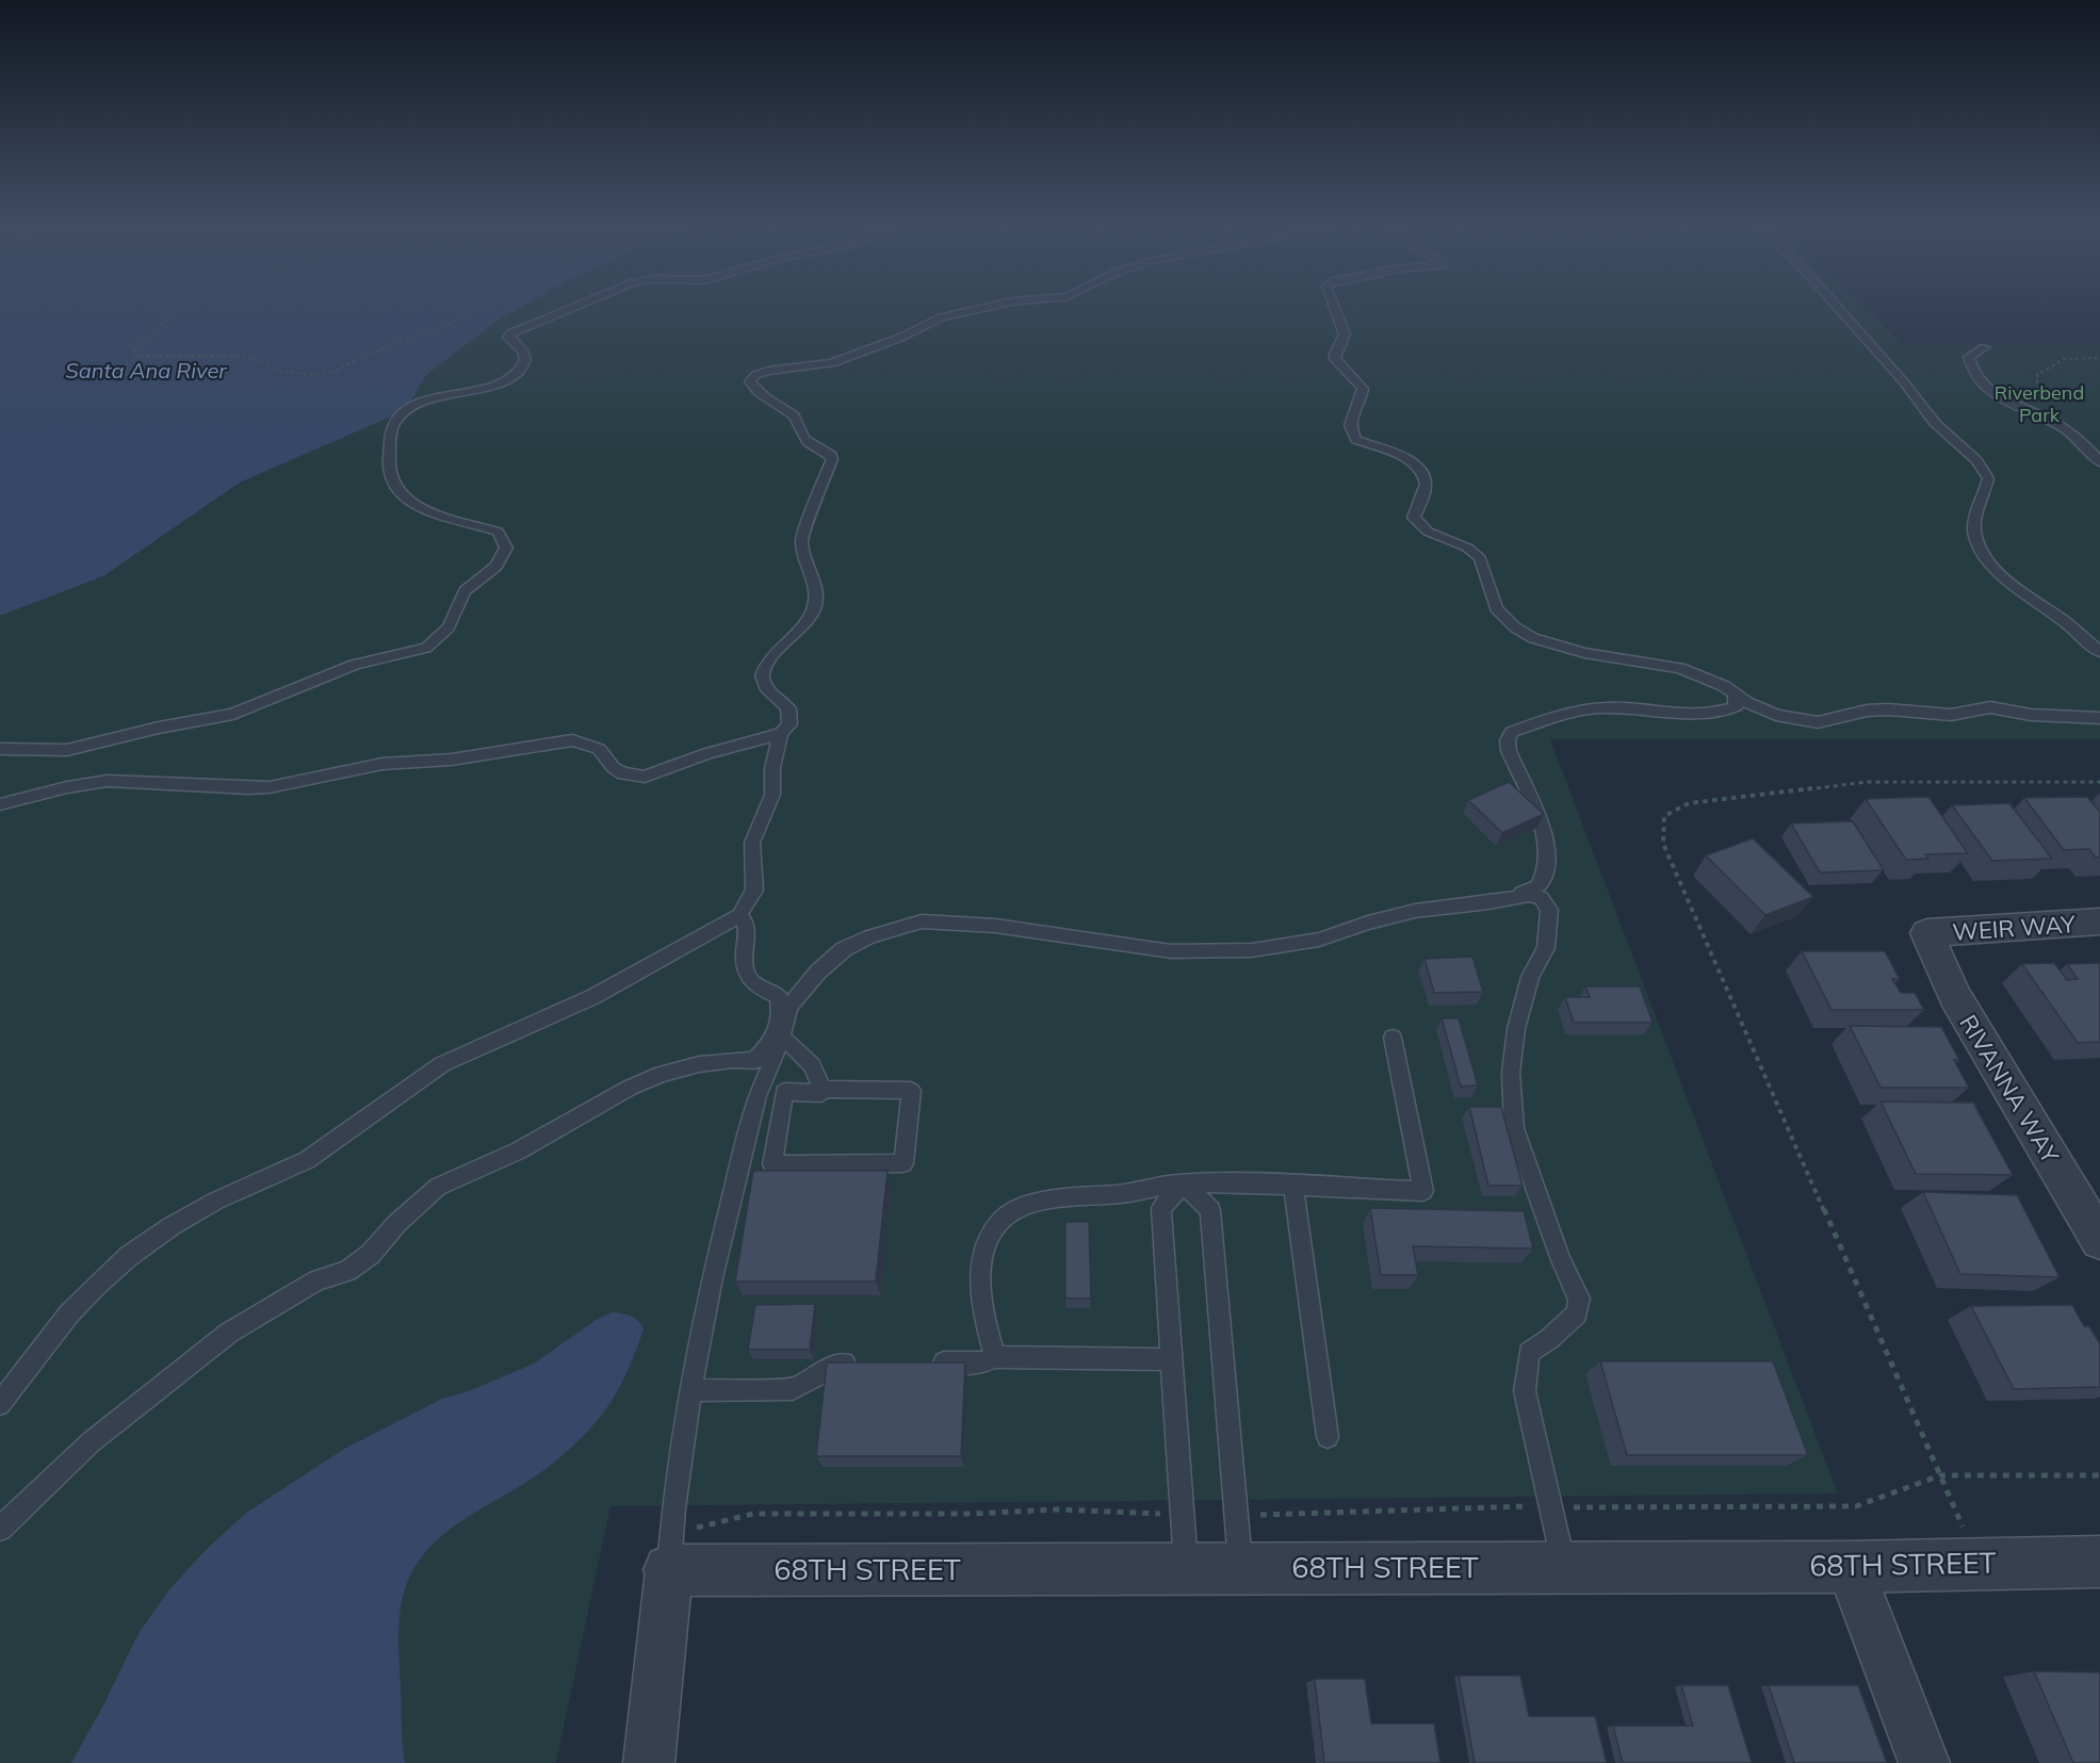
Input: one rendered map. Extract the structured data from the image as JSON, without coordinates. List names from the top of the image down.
{
  "streets": {
    "street": ["WEIR WAY", "RIVANNA WAY", "68TH STREET"]
  },
  "crossings": [
    ["WEIR WAY", "RIVANNA WAY"]
  ],
  "water": ["Santa Ana River"],
  "parks": ["Riverbend Park"]
}
